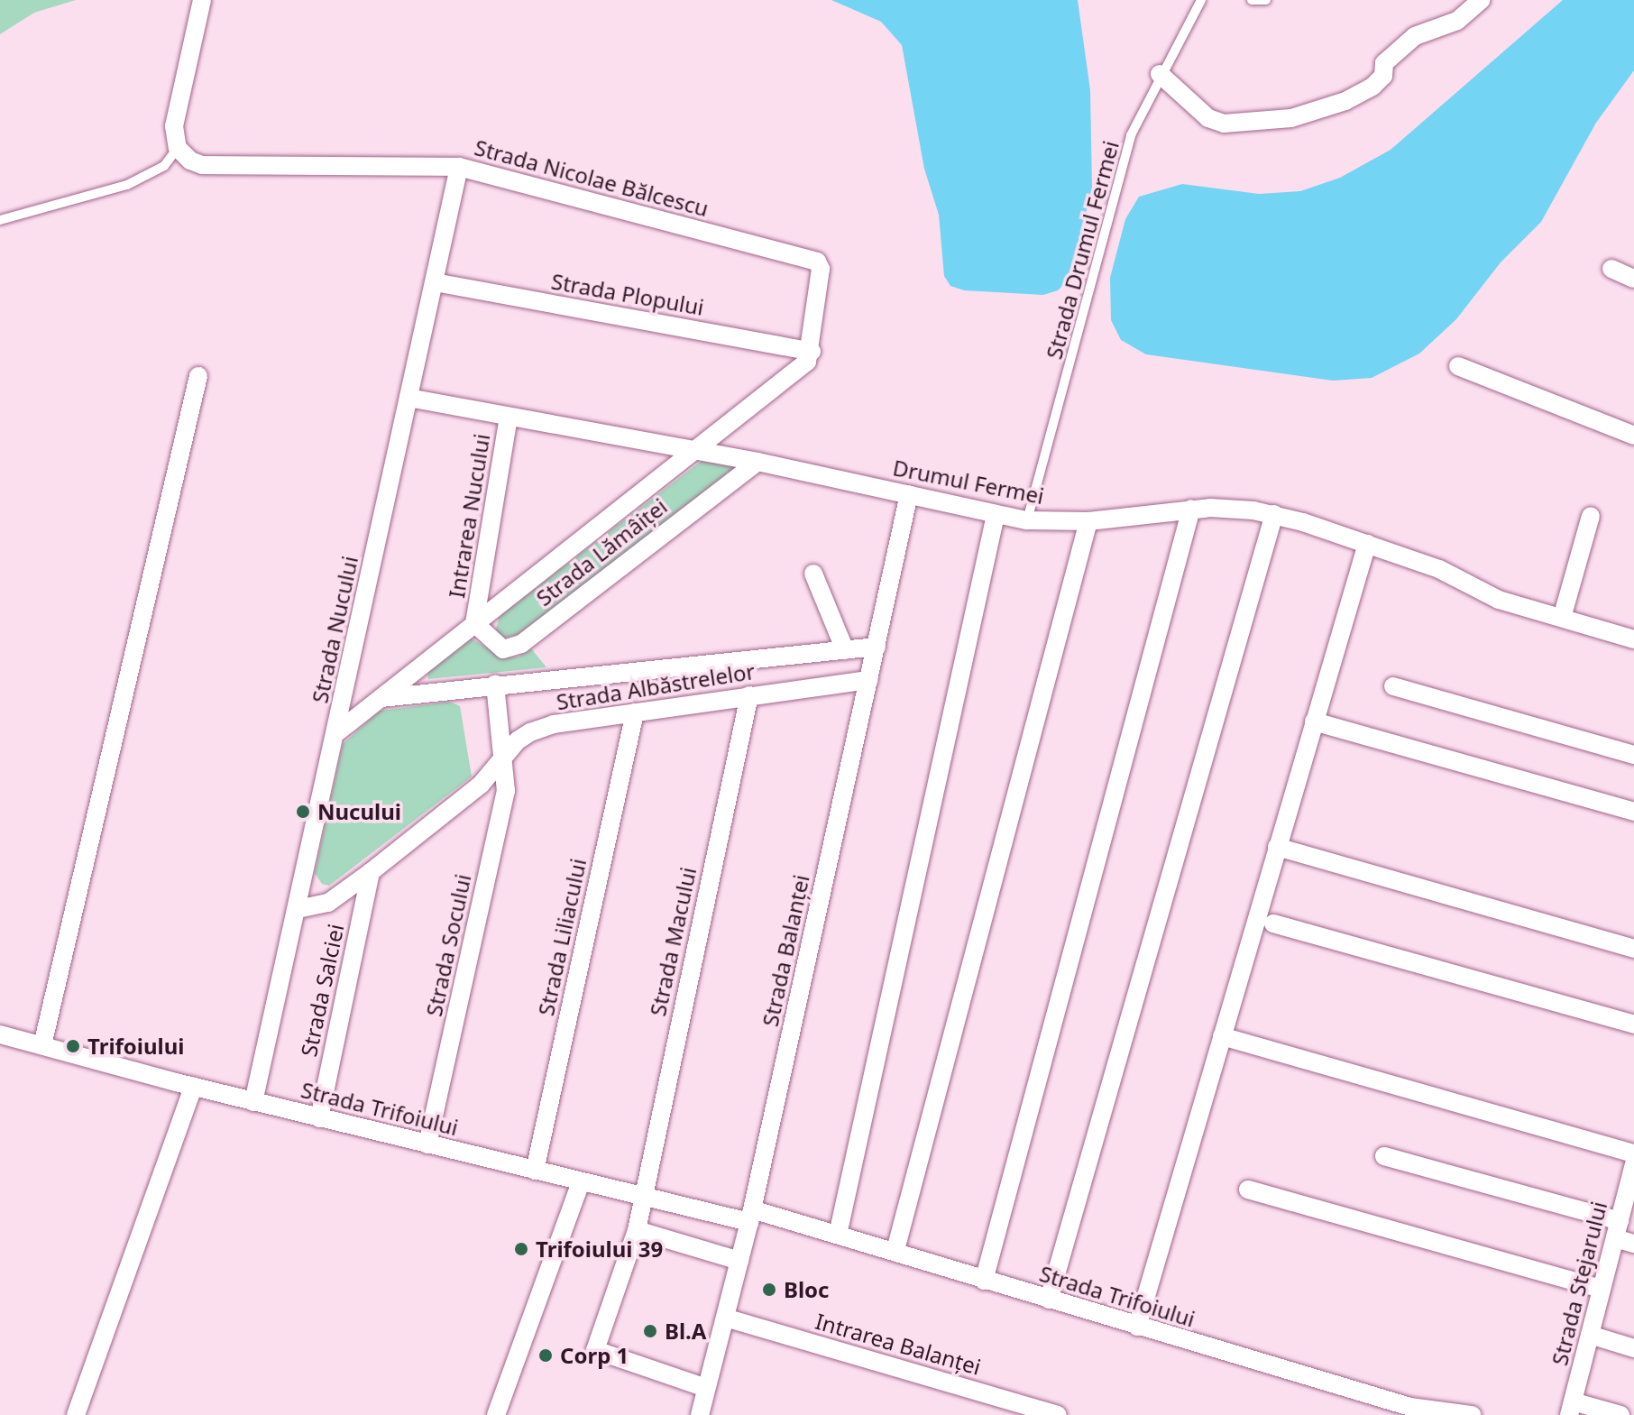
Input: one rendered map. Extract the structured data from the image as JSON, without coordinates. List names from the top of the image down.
{
  "streets": {
    "street": [
      "Strada Nicolae Bălcescu",
      "Strada Plopului",
      "Drumul Fermei",
      "Intrarea Nucului",
      "Strada Lămâiței",
      "Strada Nucului",
      "Strada Albăstrelelor",
      "Strada Liliacului",
      "Strada Macului",
      "Strada Socului",
      "Strada Balanței",
      "Strada Salciei",
      "Strada Trifoiului",
      "Strada Stejarului",
      "Intrarea Balanței"
    ],
    "lane": ["Strada Drumul Fermei"]
  },
  "crossings": [
    ["Strada Nicolae Bălcescu", "Strada Plopului"],
    ["Strada Nicolae Bălcescu", "Strada Nucului"],
    ["Strada Drumul Fermei", "Drumul Fermei"],
    ["Strada Plopului", "Strada Nucului"],
    ["Drumul Fermei", "Intrarea Nucului"],
    ["Drumul Fermei", "Strada Lămâiței"],
    ["Drumul Fermei", "Strada Nucului"],
    ["Drumul Fermei", "Strada Balanței"],
    ["Intrarea Nucului", "Strada Lămâiței"],
    ["Strada Lămâiței", "Strada Nucului"],
    ["Strada Lămâiței", "Strada Albăstrelelor"],
    ["Strada Nucului", "Strada Albăstrelelor"],
    ["Strada Nucului", "Strada Trifoiului"],
    ["Strada Albăstrelelor", "Strada Liliacului"],
    ["Strada Albăstrelelor", "Strada Macului"],
    ["Strada Albăstrelelor", "Strada Socului"],
    ["Strada Albăstrelelor", "Strada Balanței"],
    ["Strada Albăstrelelor", "Strada Salciei"],
    ["Strada Liliacului", "Strada Trifoiului"],
    ["Strada Macului", "Strada Balanței"],
    ["Strada Macului", "Strada Trifoiului"],
    ["Strada Socului", "Strada Trifoiului"],
    ["Strada Balanței", "Strada Trifoiului"],
    ["Strada Balanței", "Intrarea Balanței"],
    ["Strada Salciei", "Strada Trifoiului"]
  ],
  "places": [
    "Nucului",
    "Trifoiului",
    "Trifoiului 39",
    "Bloc",
    "Bl.A",
    "Corp 1"
  ]
}
